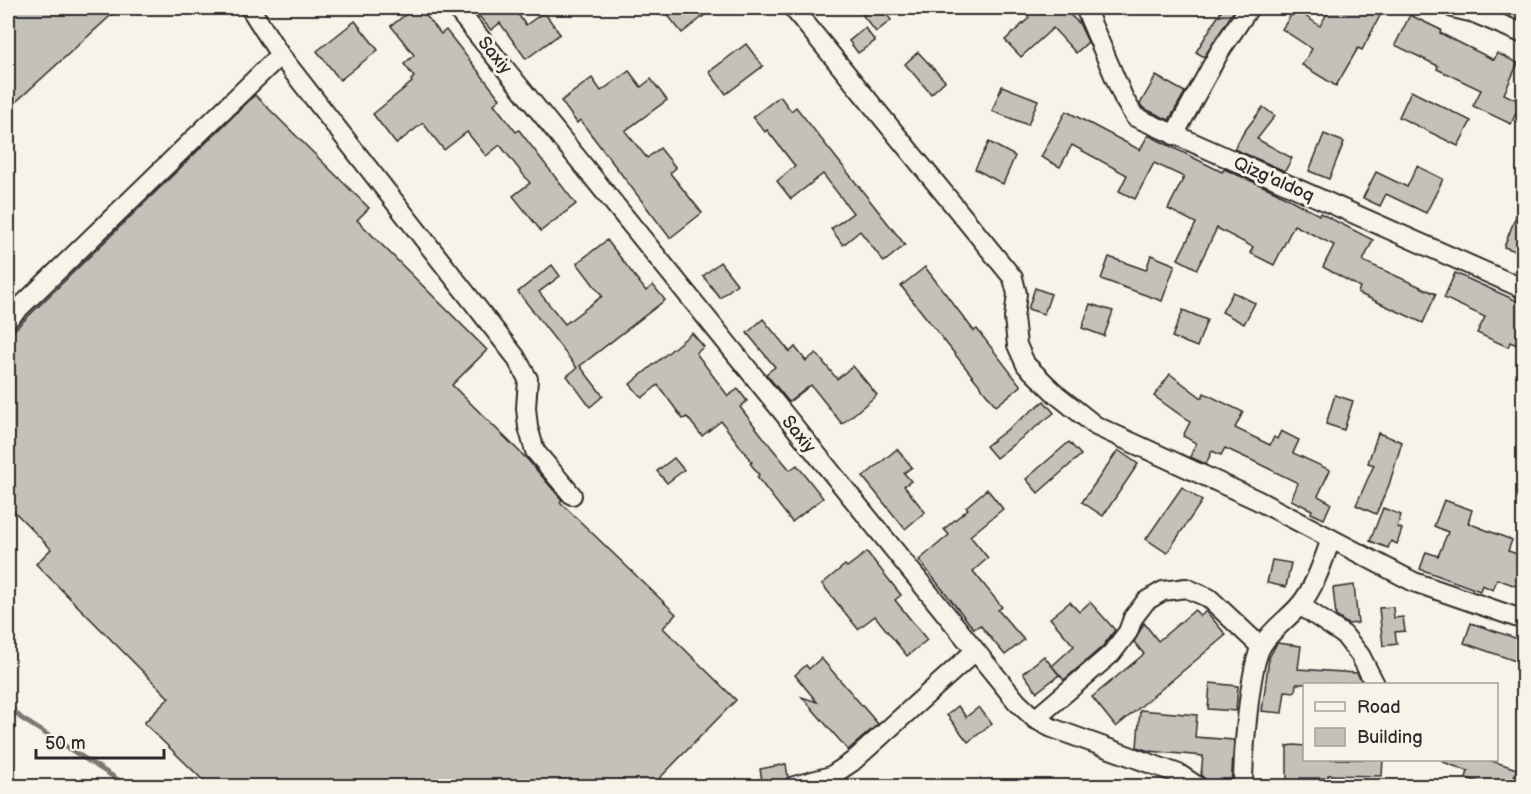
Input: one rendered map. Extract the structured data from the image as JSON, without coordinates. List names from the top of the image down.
{
  "streets": {
    "street": ["Saxiy", "Qizg'aldoq"]
  },
  "legend": ["Road", "Building"],
  "scale_bar": "50 m"
}
